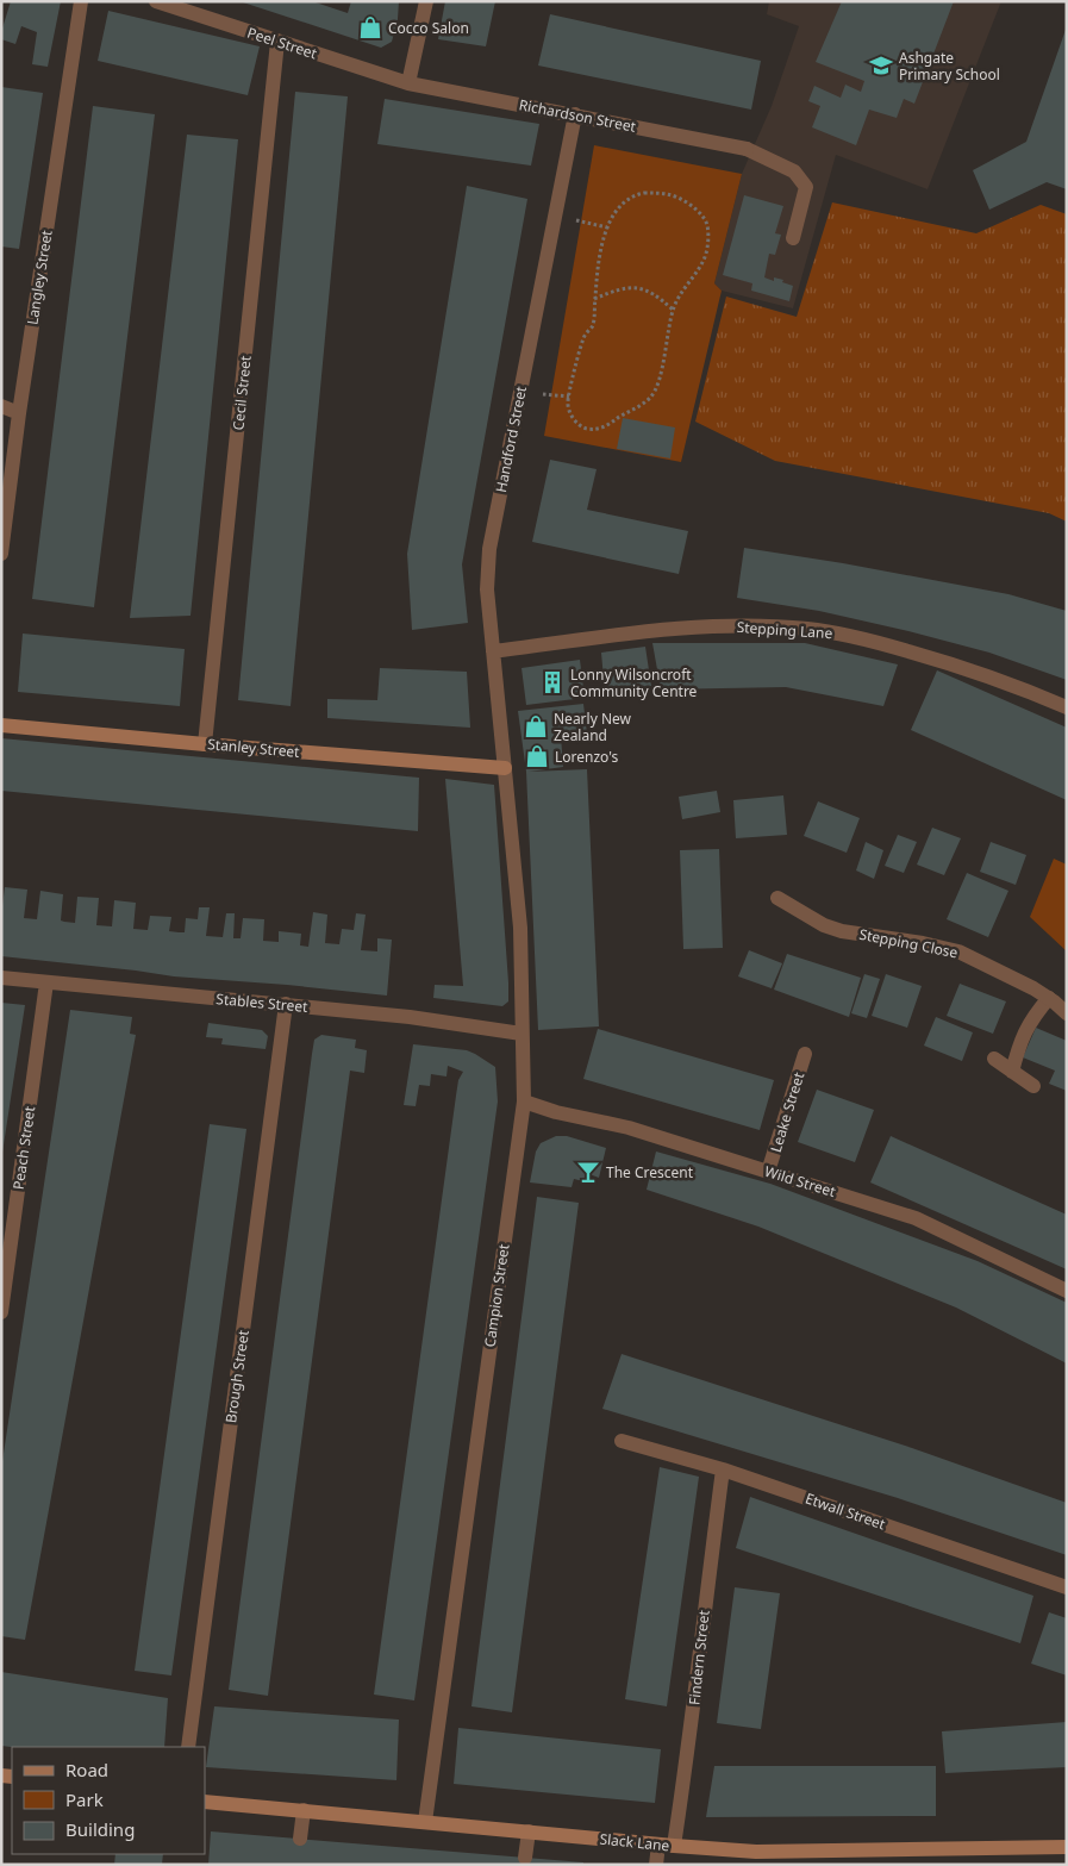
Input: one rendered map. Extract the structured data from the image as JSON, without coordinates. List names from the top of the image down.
{
  "streets": {
    "street": [
      "Peel Street",
      "Richardson Street",
      "Langley Street",
      "Cecil Street",
      "Handford Street",
      "Stepping Lane",
      "Stanley Street",
      "Stepping Close",
      "Stables Street",
      "Leake Street",
      "Peach Street",
      "Wild Street",
      "Campion Street",
      "Brough Street",
      "Etwall Street",
      "Findern Street",
      "Slack Lane"
    ]
  },
  "crossings": [
    ["Peel Street", "Richardson Street"],
    ["Peel Street", "Cecil Street"],
    ["Richardson Street", "Handford Street"],
    ["Cecil Street", "Stanley Street"],
    ["Handford Street", "Stepping Lane"],
    ["Handford Street", "Stanley Street"],
    ["Handford Street", "Campion Street"],
    ["Stanley Street", "Campion Street"],
    ["Stables Street", "Peach Street"],
    ["Stables Street", "Campion Street"],
    ["Stables Street", "Brough Street"],
    ["Leake Street", "Wild Street"],
    ["Wild Street", "Campion Street"],
    ["Campion Street", "Slack Lane"],
    ["Etwall Street", "Findern Street"],
    ["Findern Street", "Slack Lane"]
  ],
  "places": {
    "shop": ["Cocco Salon", "Nearly New Zealand", "Lorenzo's"],
    "school or university": ["Ashgate Primary School"],
    "building": ["Lonny Wilsoncroft Community Centre"],
    "bar": ["The Crescent"]
  },
  "legend": ["Road", "Park", "Building"]
}
